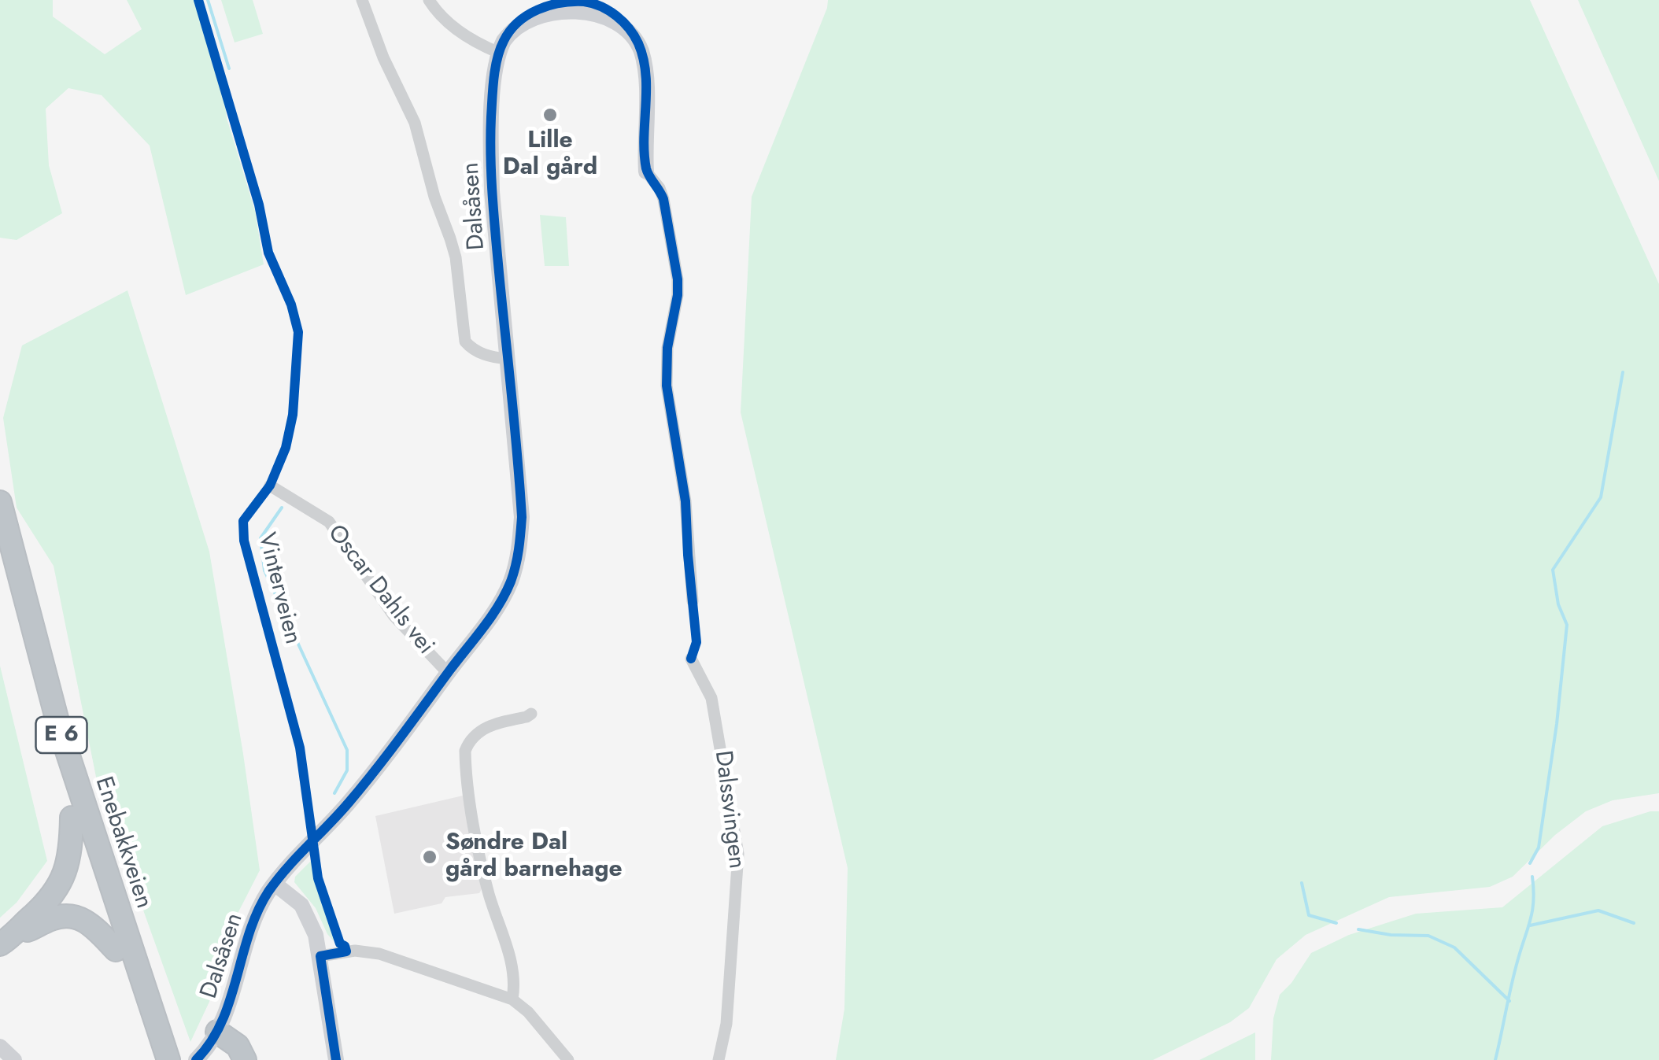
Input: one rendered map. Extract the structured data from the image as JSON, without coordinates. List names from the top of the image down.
{
  "streets": {
    "highway": ["E 6", "Enebakkveien"],
    "street": ["Dalsåsen", "Oscar Dahls vei", "Dalssvingen"],
    "cycle path": ["Vinterveien"]
  },
  "crossings": [
    ["Dalsåsen", "Oscar Dahls vei"],
    ["E 6", "Enebakkveien"]
  ],
  "places": ["Lille Dal gård", "Søndre Dal gård barnehage"]
}
